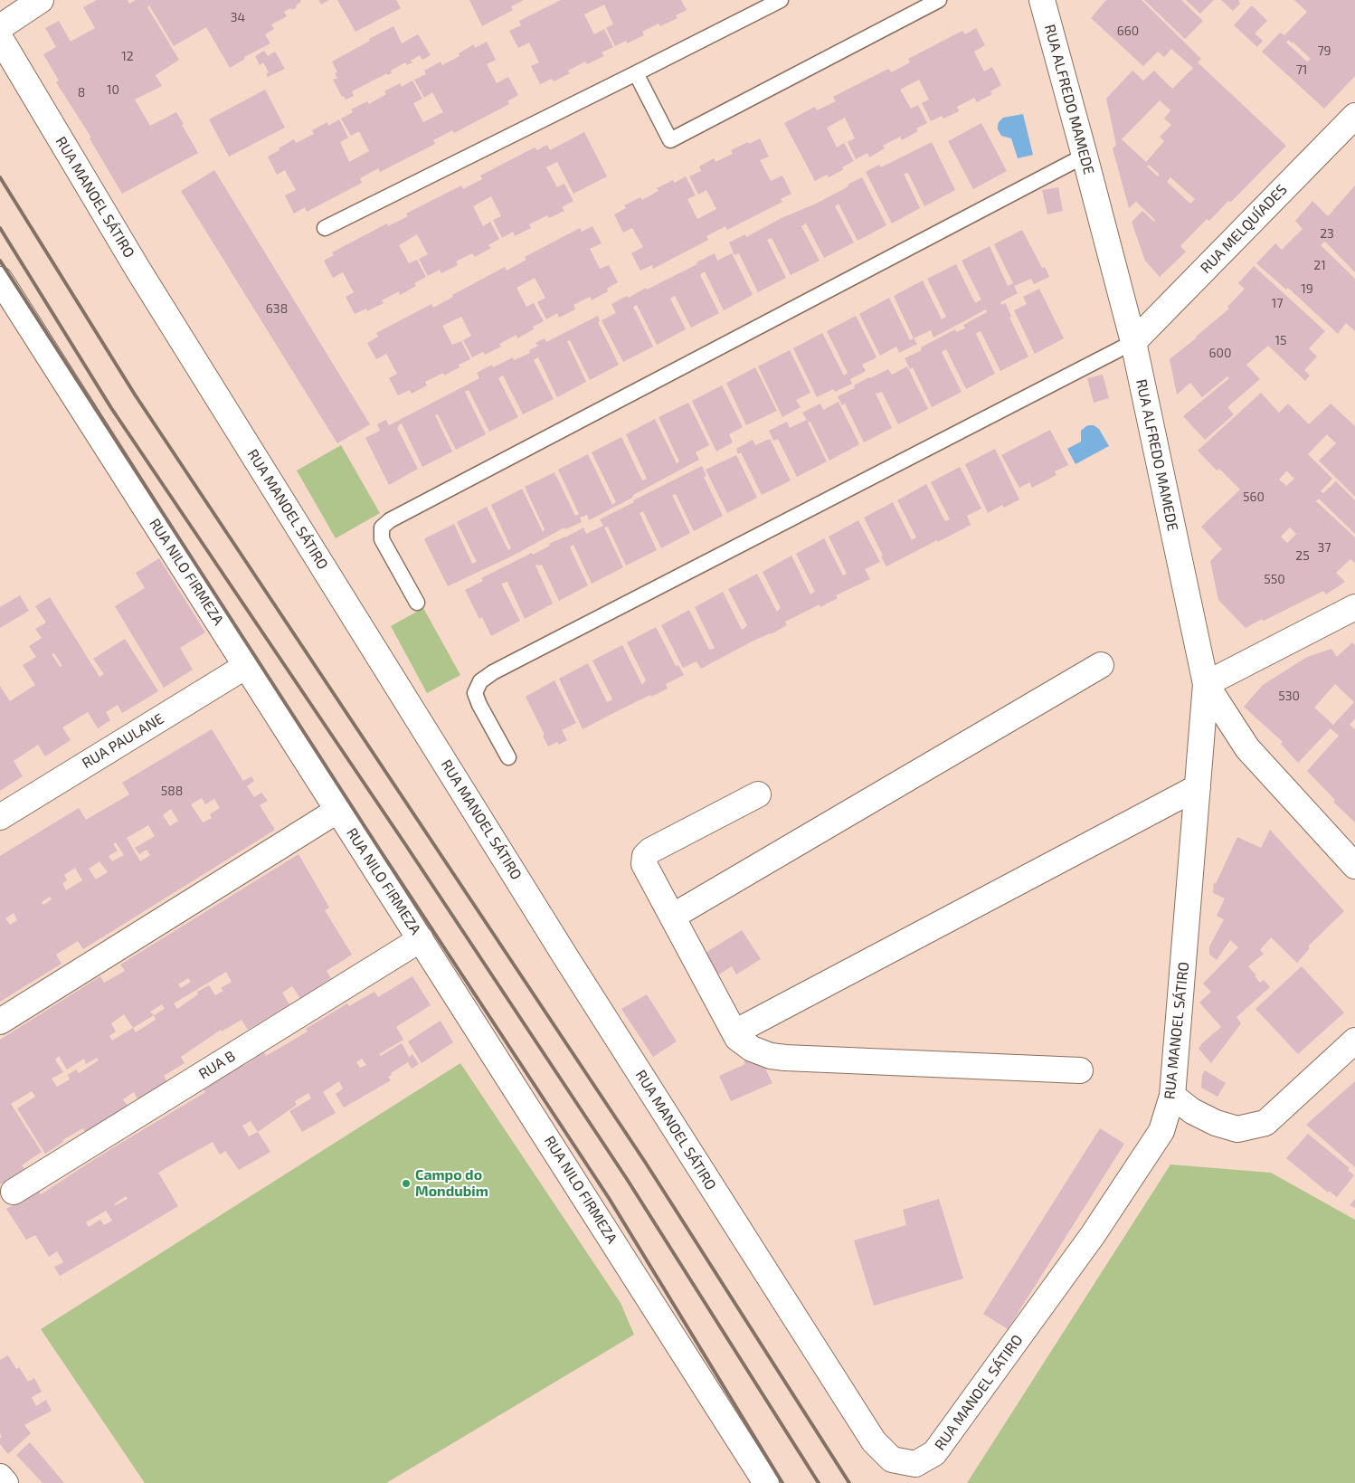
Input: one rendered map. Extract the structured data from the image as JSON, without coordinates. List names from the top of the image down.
{
  "streets": {
    "street": [
      "RUA ALFREDO MAMEDE",
      "RUA MANOEL SÁTIRO",
      "RUA MELQUÍADES",
      "RUA NILO FIRMEZA",
      "RUA PAULANE",
      "RUA B"
    ]
  },
  "crossings": [
    ["RUA ALFREDO MAMEDE", "RUA MANOEL SÁTIRO"],
    ["RUA ALFREDO MAMEDE", "RUA MELQUÍADES"],
    ["RUA NILO FIRMEZA", "RUA PAULANE"],
    ["RUA NILO FIRMEZA", "RUA B"]
  ],
  "places": ["Campo do Mondubim"],
  "house_numbers": [
    "34",
    "660",
    "79",
    "12",
    "71",
    "10",
    "8",
    "23",
    "21",
    "19",
    "17",
    "638",
    "15",
    "600",
    "560",
    "37",
    "25",
    "550",
    "530",
    "588"
  ]
}
